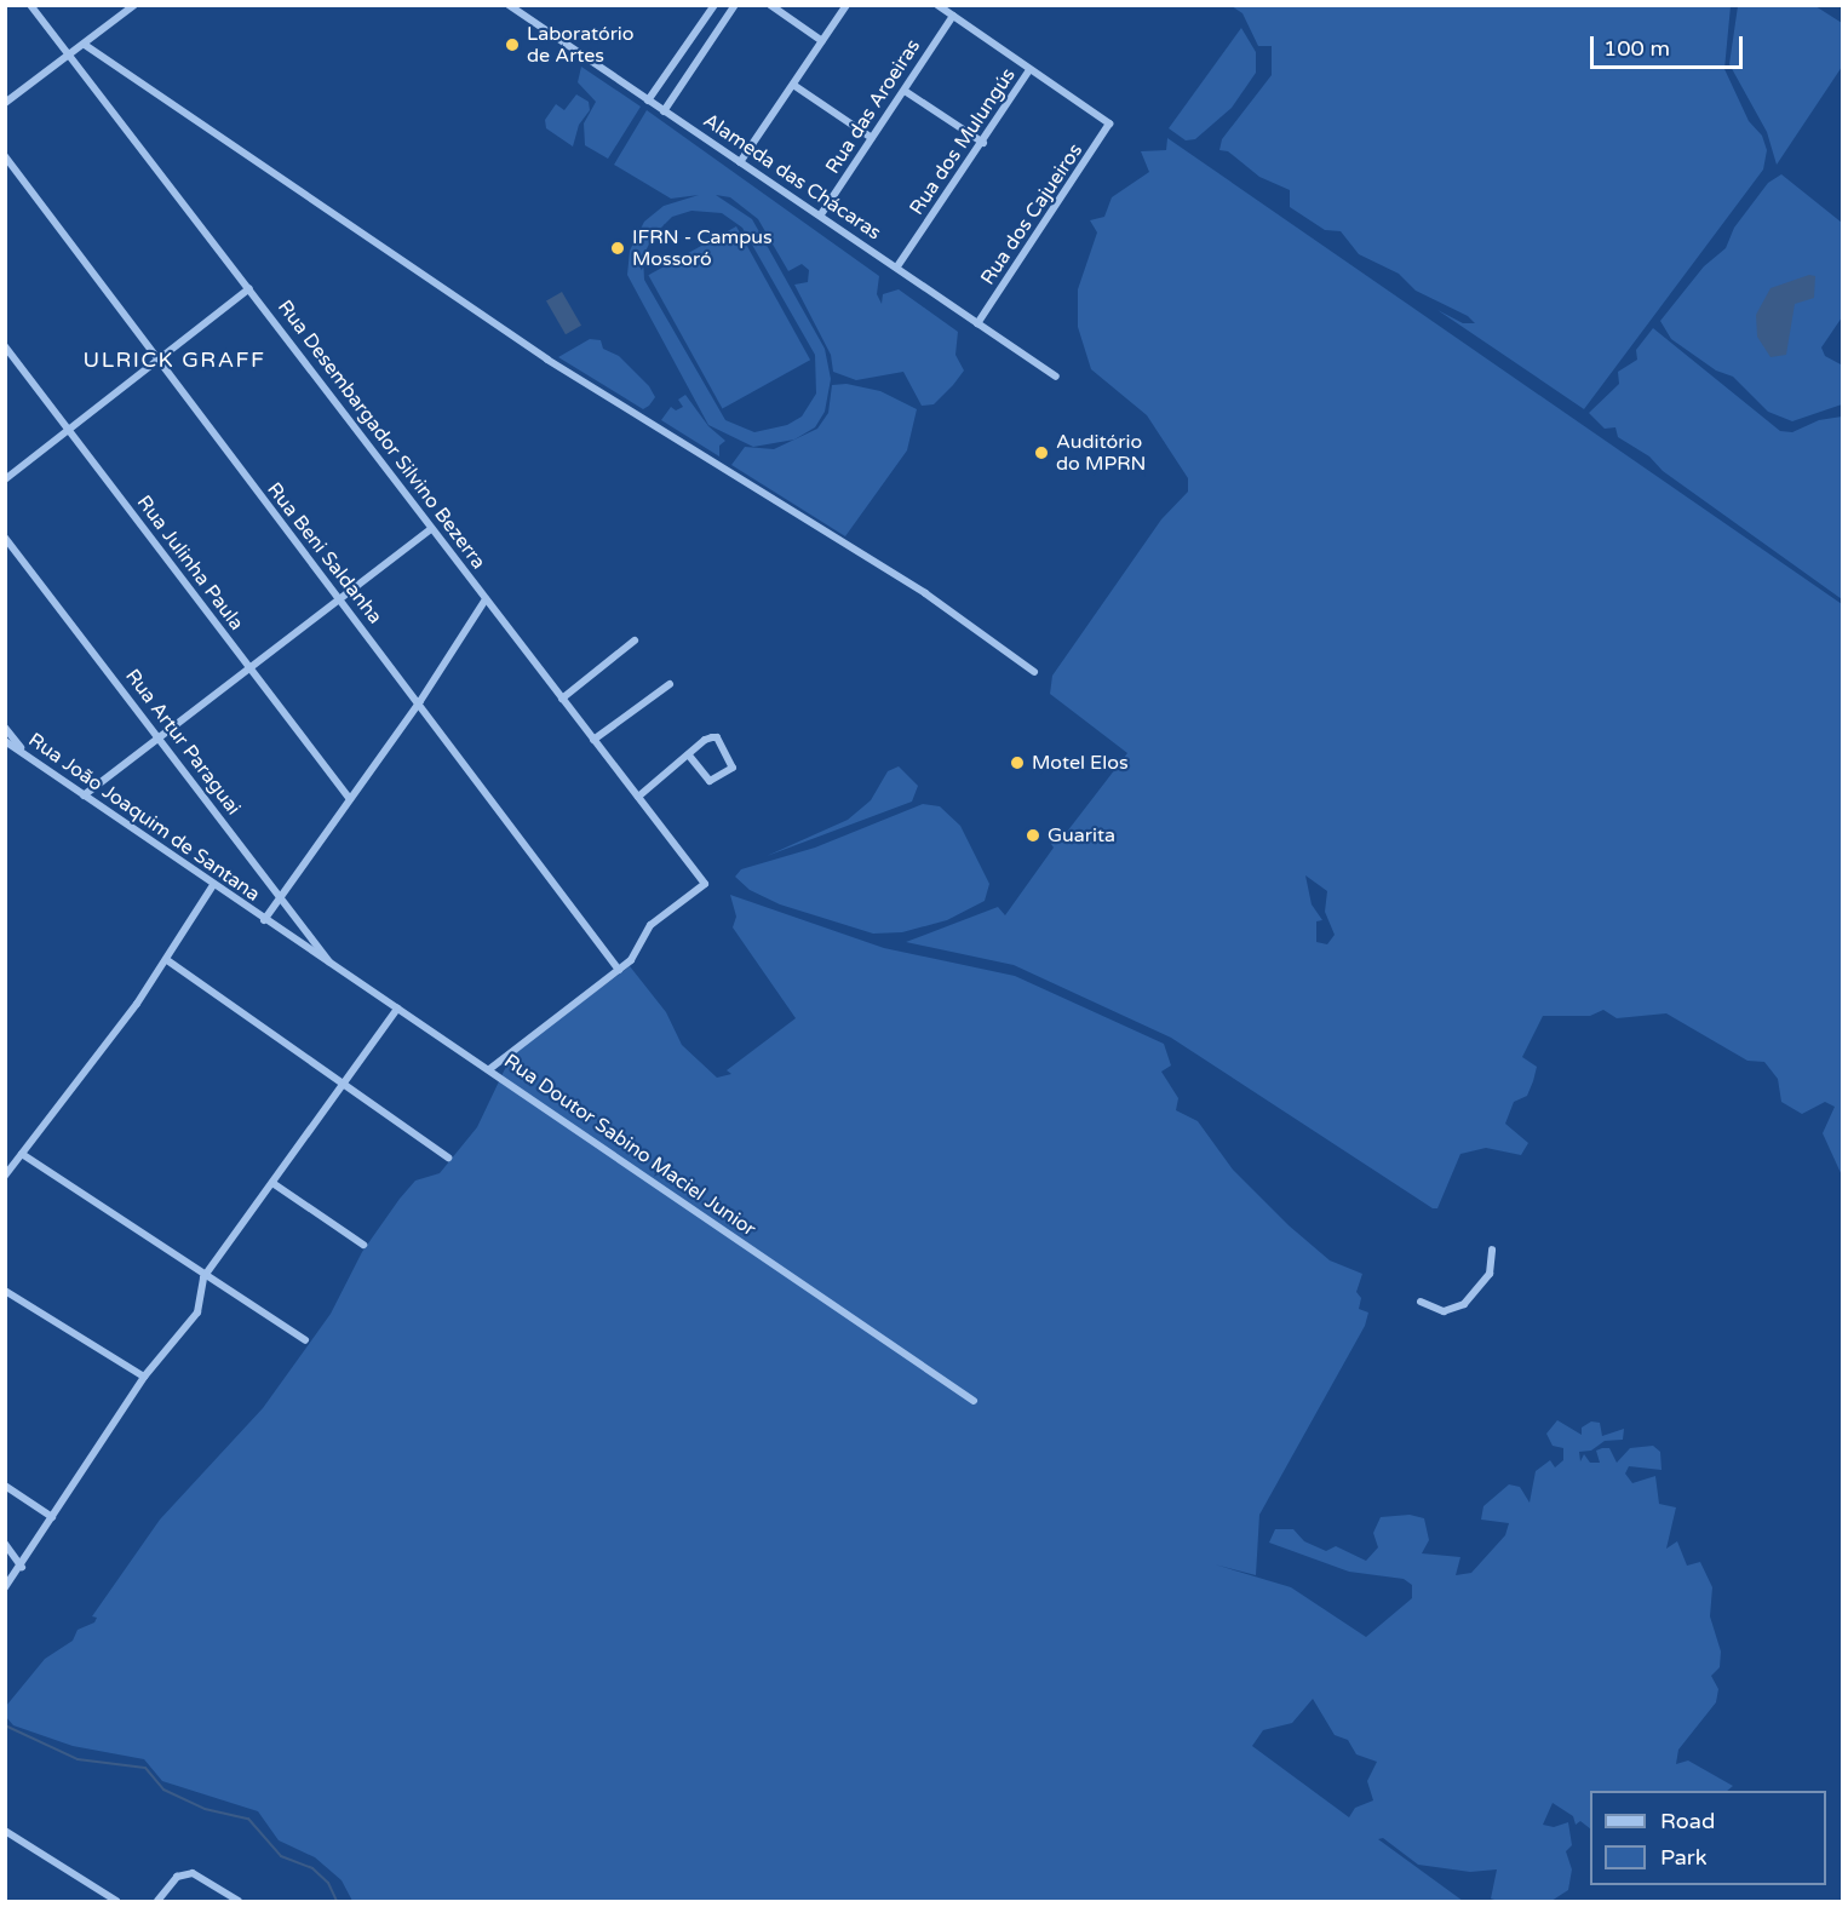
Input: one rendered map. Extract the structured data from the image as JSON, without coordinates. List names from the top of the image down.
{
  "streets": {
    "street": [
      "Rua das Aroeiras",
      "Rua dos Mulungús",
      "Alameda das Chácaras",
      "Rua dos Cajueiros",
      "Rua Desembargador Silvino Bezerra",
      "Rua Beni Saldanha",
      "Rua Julinha Paula",
      "Rua Artur Paraguai",
      "Rua João Joaquim de Santana",
      "Rua Doutor Sabino Maciel Junior"
    ]
  },
  "crossings": [
    ["Rua das Aroeiras", "Alameda das Chácaras"],
    ["Rua dos Mulungús", "Alameda das Chácaras"],
    ["Rua dos Mulungús", "Rua dos Cajueiros"],
    ["Alameda das Chácaras", "Rua dos Cajueiros"],
    ["Rua Desembargador Silvino Bezerra", "Rua Beni Saldanha"],
    ["Rua Artur Paraguai", "Rua Doutor Sabino Maciel Junior"],
    ["Rua João Joaquim de Santana", "Rua Doutor Sabino Maciel Junior"]
  ],
  "districts": ["ULRICK GRAFF"],
  "places": [
    "Laboratório de Artes",
    "IFRN - Campus Mossoró",
    "Auditório do MPRN",
    "Motel Elos",
    "Guarita"
  ],
  "legend": ["Road", "Park"],
  "scale_bar": "100 m"
}
